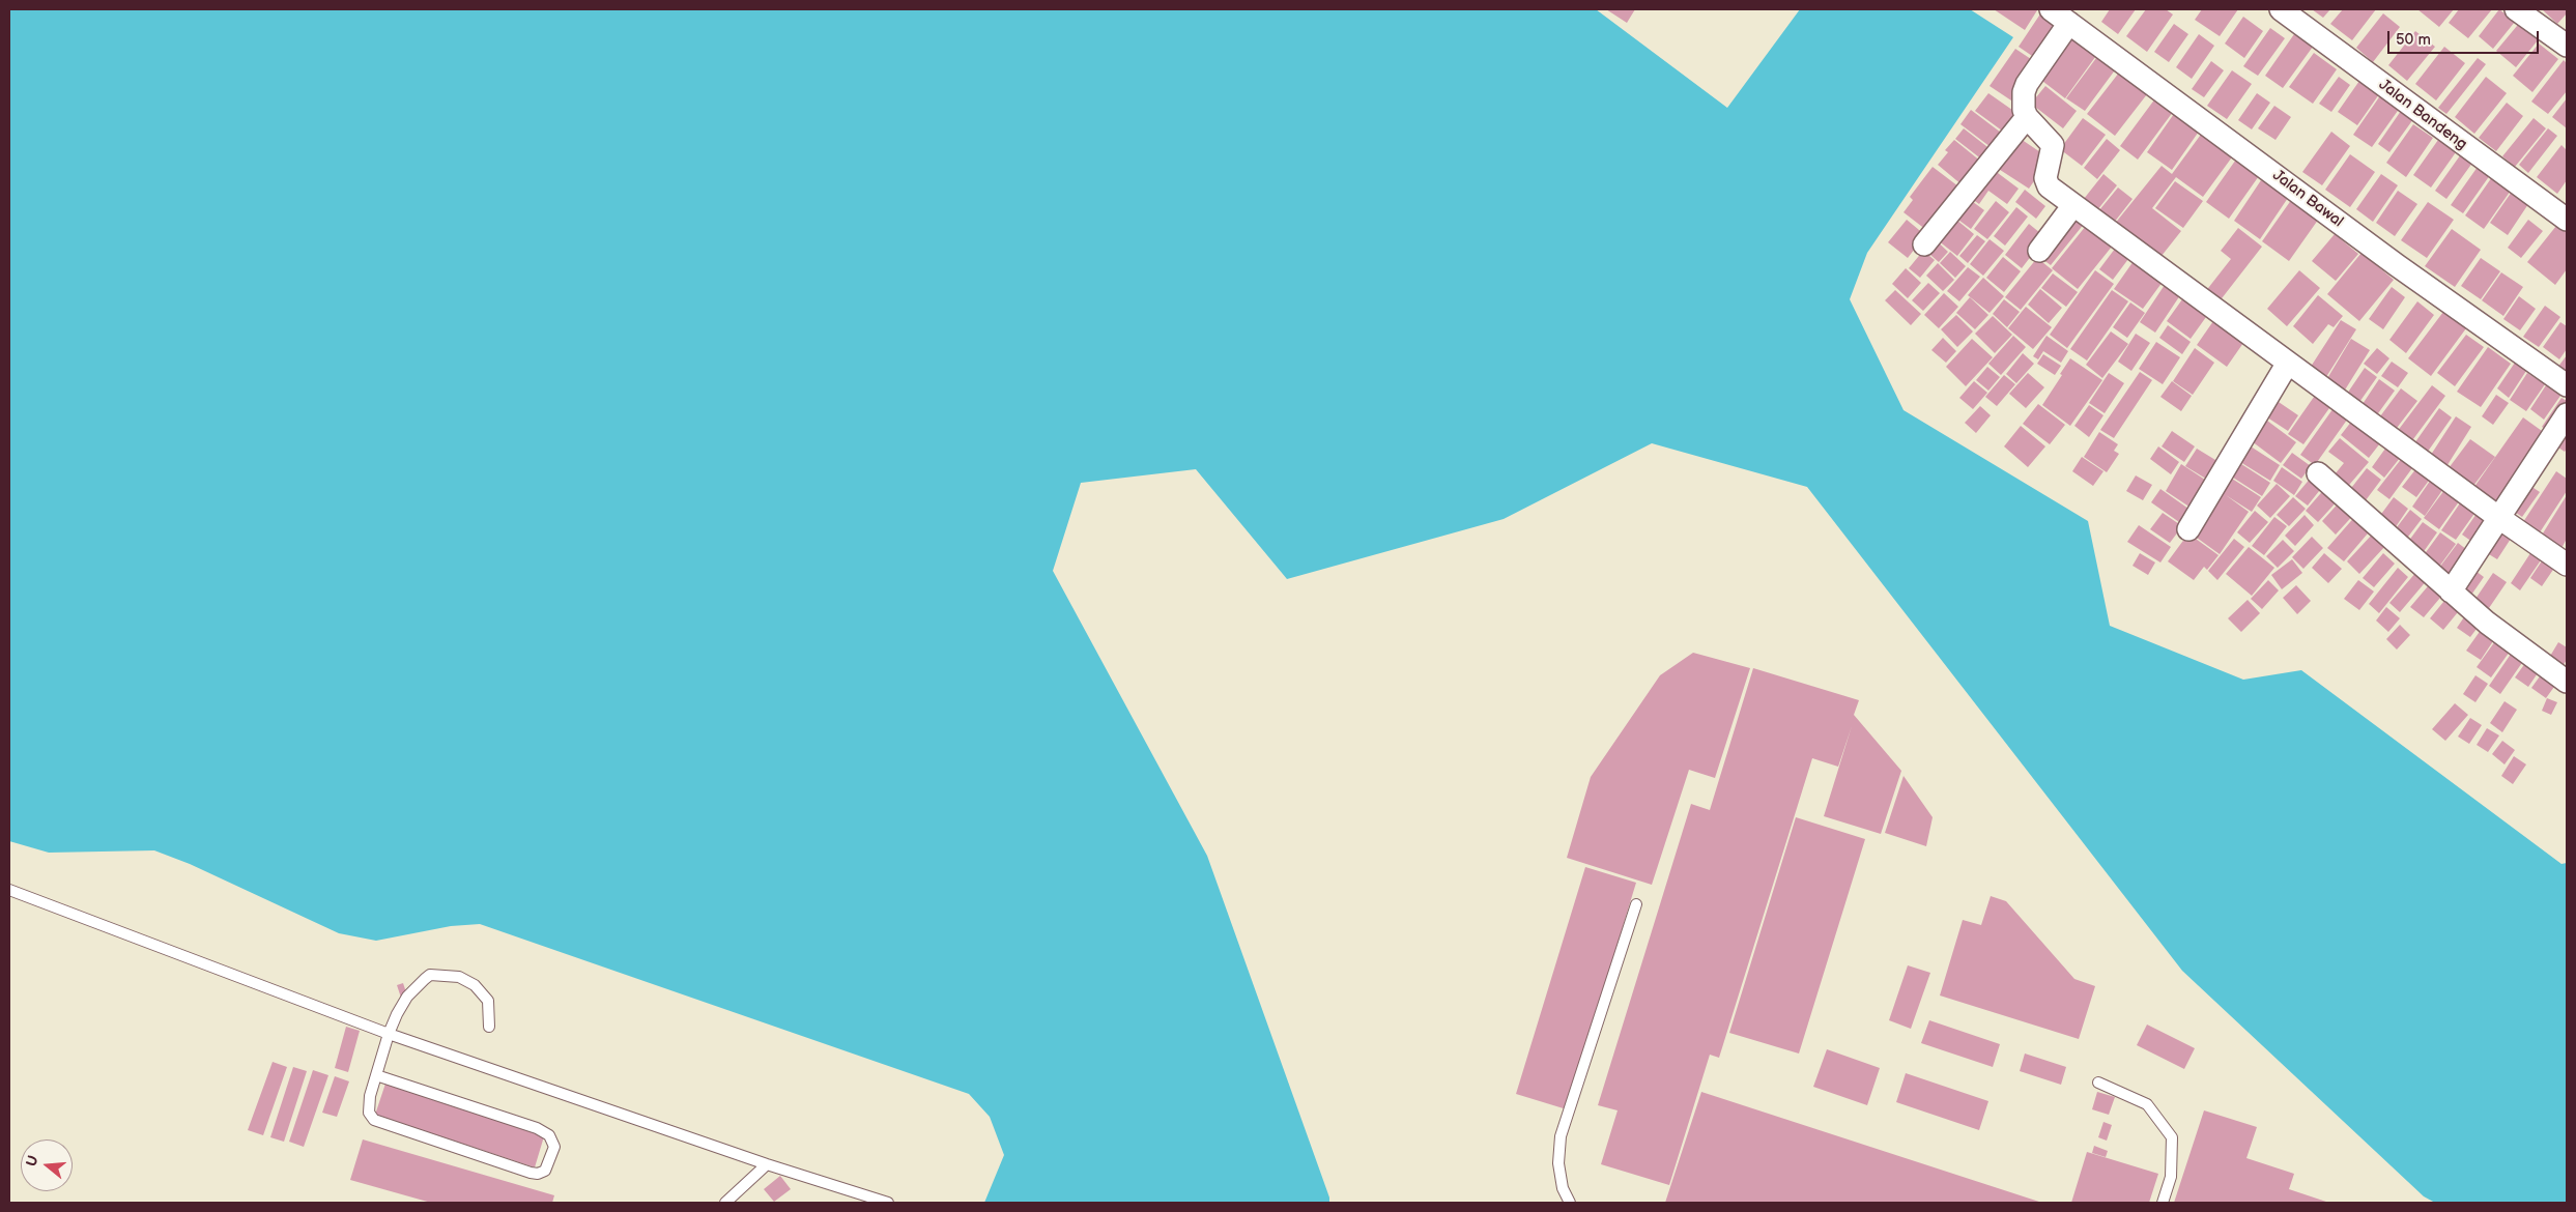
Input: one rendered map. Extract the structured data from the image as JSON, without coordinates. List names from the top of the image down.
{
  "streets": {
    "street": ["Jalan Bandeng", "Jalan Bawal"]
  },
  "scale_bar": "50 m",
  "north": "left"
}
